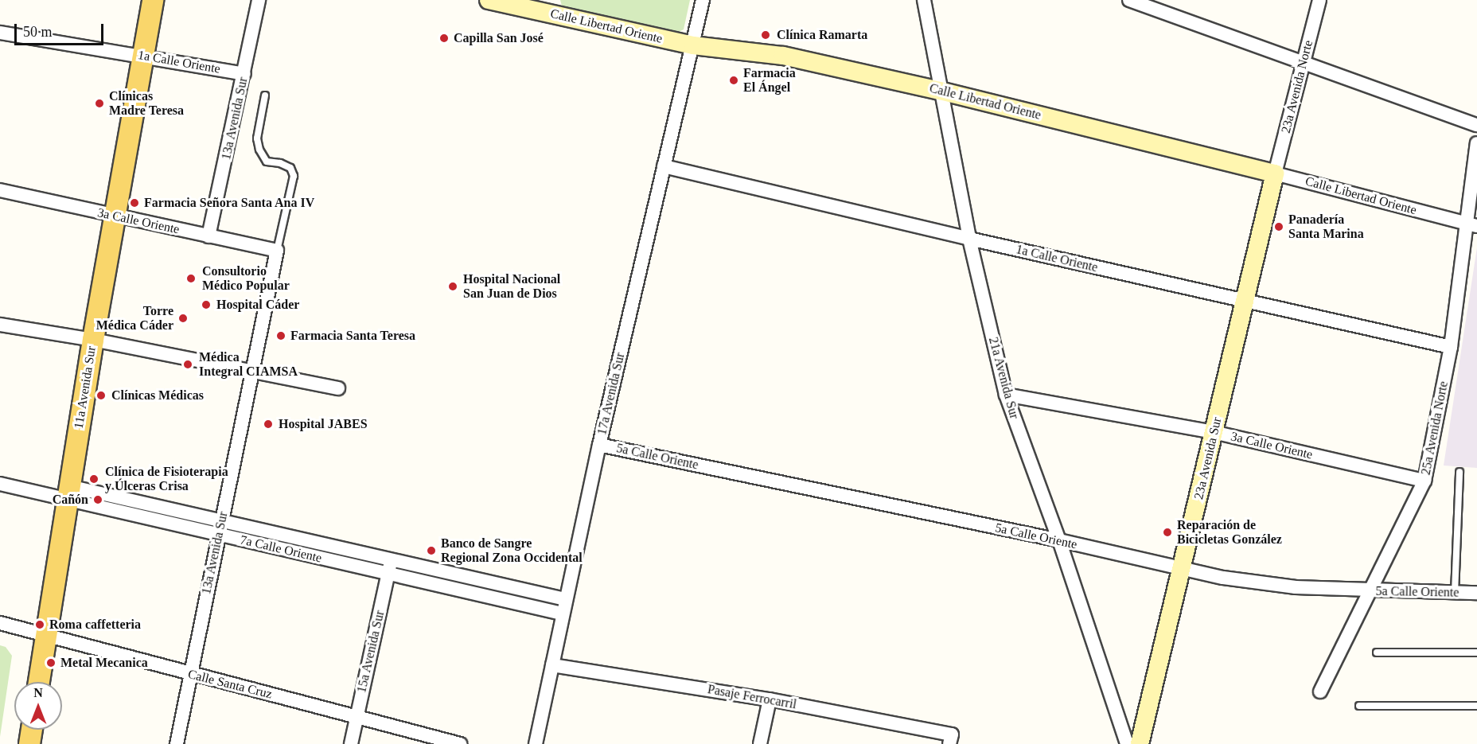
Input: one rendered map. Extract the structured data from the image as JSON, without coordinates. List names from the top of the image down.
{
  "streets": {
    "main road": ["Calle Libertad Oriente", "11a Avenida Sur", "23a Avenida Sur"],
    "street": [
      "1a Calle Oriente",
      "23a Avenida Norte",
      "13a Avenida Sur",
      "3a Calle Oriente",
      "21a Avenida Sur",
      "17a Avenida Sur",
      "25a Avenida Norte",
      "5a Calle Oriente",
      "7a Calle Oriente",
      "15a Avenida Sur",
      "Calle Santa Cruz",
      "Pasaje Ferrocarril"
    ]
  },
  "crossings": [
    ["Calle Libertad Oriente", "23a Avenida Norte"],
    ["Calle Libertad Oriente", "21a Avenida Sur"],
    ["Calle Libertad Oriente", "17a Avenida Sur"],
    ["Calle Libertad Oriente", "25a Avenida Norte"],
    ["Calle Libertad Oriente", "23a Avenida Sur"],
    ["1a Calle Oriente", "13a Avenida Sur"],
    ["1a Calle Oriente", "21a Avenida Sur"],
    ["1a Calle Oriente", "11a Avenida Sur"],
    ["1a Calle Oriente", "17a Avenida Sur"],
    ["1a Calle Oriente", "25a Avenida Norte"],
    ["1a Calle Oriente", "23a Avenida Sur"],
    ["23a Avenida Norte", "23a Avenida Sur"],
    ["13a Avenida Sur", "3a Calle Oriente"],
    ["13a Avenida Sur", "7a Calle Oriente"],
    ["13a Avenida Sur", "Calle Santa Cruz"],
    ["3a Calle Oriente", "21a Avenida Sur"],
    ["3a Calle Oriente", "11a Avenida Sur"],
    ["3a Calle Oriente", "25a Avenida Norte"],
    ["3a Calle Oriente", "23a Avenida Sur"],
    ["21a Avenida Sur", "5a Calle Oriente"],
    ["11a Avenida Sur", "7a Calle Oriente"],
    ["11a Avenida Sur", "Calle Santa Cruz"],
    ["17a Avenida Sur", "5a Calle Oriente"],
    ["17a Avenida Sur", "7a Calle Oriente"],
    ["17a Avenida Sur", "Pasaje Ferrocarril"],
    ["25a Avenida Norte", "5a Calle Oriente"],
    ["5a Calle Oriente", "23a Avenida Sur"],
    ["7a Calle Oriente", "15a Avenida Sur"],
    ["15a Avenida Sur", "Calle Santa Cruz"]
  ],
  "places": [
    "Clínica Ramarta",
    "Capilla San José",
    "Farmacia El Ángel",
    "Clínicas Madre Teresa",
    "Farmacia Señora Santa Ana IV",
    "Panadería Santa Marina",
    "Consultorio Médico Popular",
    "Hospital Nacional San Juan de Dios",
    "Hospital Cáder",
    "Torre Médica Cáder",
    "Farmacia Santa Teresa",
    "Médica Integral CIAMSA",
    "Clínicas Médicas",
    "Hospital JABES",
    "Clínica de Fisioterapia y Úlceras Crisa",
    "Cañón",
    "Reparación de Bicicletas González",
    "Banco de Sangre Regional Zona Occidental",
    "Roma caffetteria",
    "Metal Mecanica"
  ],
  "scale_bar": "50 m",
  "north": "top"
}
